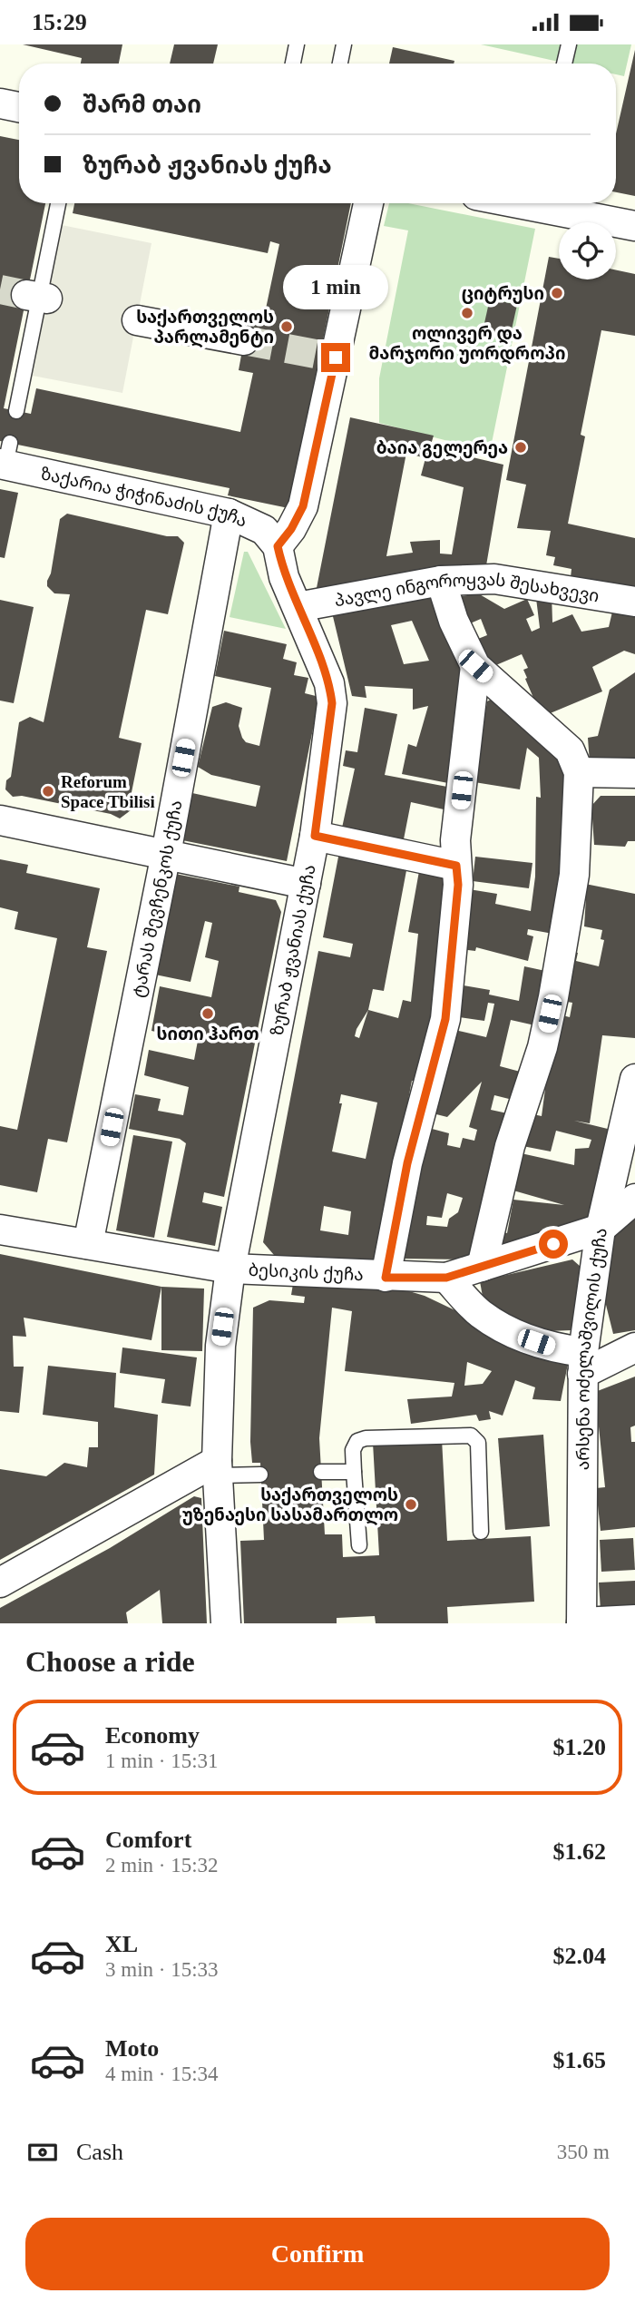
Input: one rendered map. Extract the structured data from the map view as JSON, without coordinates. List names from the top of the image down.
{
  "streets": {
    "street": [
      "ზაქარია ჭიჭინაძის ქუჩა",
      "პავლე ინგოროყვას შესახვევი",
      "ტარას შევჩენკოს ქუჩა",
      "ზურაბ ჟვანიას ქუჩა",
      "ბესიკის ქუჩა",
      "არსენა ოძელაშვილის ქუჩა"
    ]
  },
  "crossings": [
    ["ზაქარია ჭიჭინაძის ქუჩა", "ტარას შევჩენკოს ქუჩა"],
    ["ზაქარია ჭიჭინაძის ქუჩა", "ზურაბ ჟვანიას ქუჩა"],
    ["პავლე ინგოროყვას შესახვევი", "ზურაბ ჟვანიას ქუჩა"],
    ["ტარას შევჩენკოს ქუჩა", "ბესიკის ქუჩა"],
    ["ზურაბ ჟვანიას ქუჩა", "ბესიკის ქუჩა"],
    ["ბესიკის ქუჩა", "არსენა ოძელაშვილის ქუჩა"]
  ],
  "places": [
    "ციტრუსი",
    "ოლივერ და მარჯორი უორდროპი",
    "საქართველოს პარლამენტი",
    "ბაია გელერეა",
    "Reforum Space Tbilisi",
    "სითი ჰართ",
    "საქართველოს უზენაესი სასამართლო"
  ],
  "page": {
    "status": "15:29",
    "banner": ["შარმ თაი", "ზურაბ ჟვანიას ქუჩა"],
    "bubble": "1 min",
    "heading": "Choose a ride",
    "list": [
      {
        "name": "Economy",
        "note": "1 min · 15:31",
        "value": "$1.20"
      },
      {
        "name": "Comfort",
        "note": "2 min · 15:32",
        "value": "$1.62"
      },
      {
        "name": "XL",
        "note": "3 min · 15:33",
        "value": "$2.04"
      },
      {
        "name": "Moto",
        "note": "4 min · 15:34",
        "value": "$1.65"
      }
    ],
    "pay": ["Cash", "350 m"],
    "buttons": "Confirm"
  }
}
